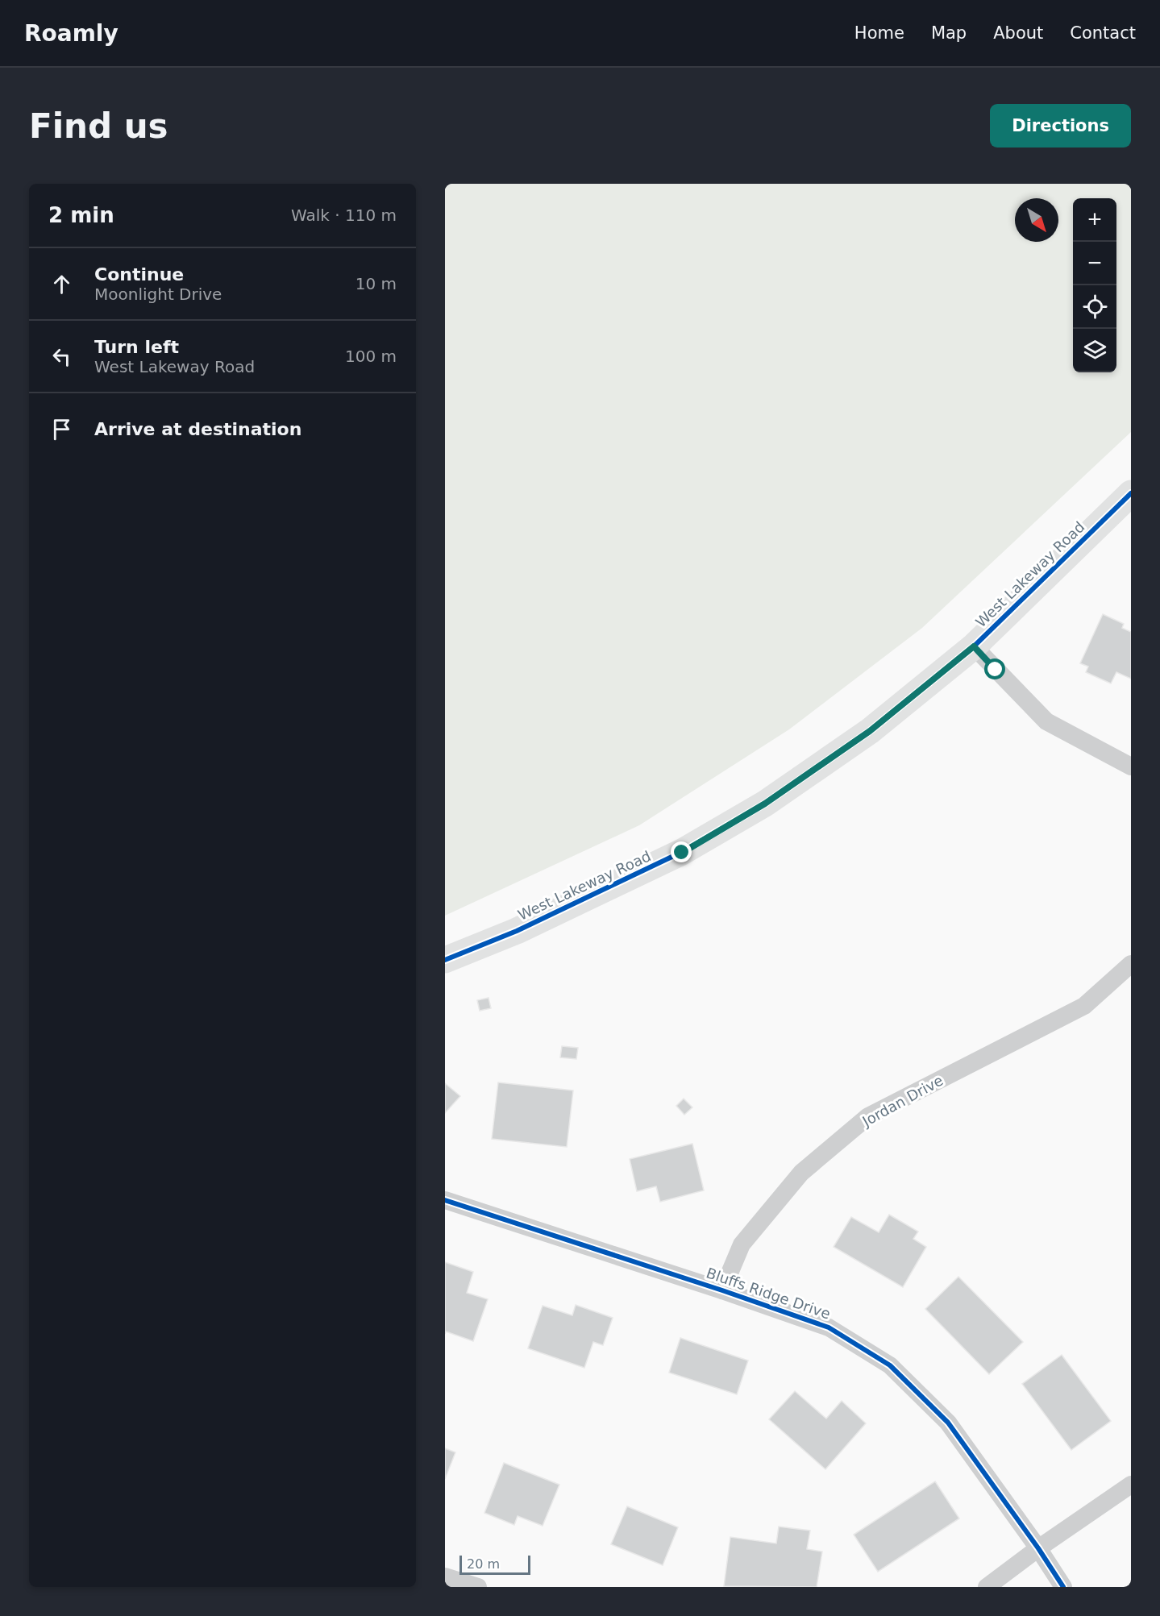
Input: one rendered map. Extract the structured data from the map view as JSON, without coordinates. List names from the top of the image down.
{
  "streets": {
    "street": ["West Lakeway Road", "Jordan Drive", "Bluffs Ridge Drive"]
  },
  "crossings": [
    ["Jordan Drive", "Bluffs Ridge Drive"]
  ],
  "scale_bar": "20 m",
  "north": "bottom right",
  "page": {
    "header": "Roamly",
    "nav": [
      "Home",
      "Map",
      "About",
      "Contact"
    ],
    "buttons": "Directions",
    "title": "Find us",
    "heading": ["2 min", "Walk · 110 m"],
    "map_buttons": ["+", "−"],
    "list": [
      ["Continue", "Moonlight Drive", "10 m"],
      ["Turn left", "West Lakeway Road", "100 m"],
      "Arrive at destination"
    ],
    "scale": "20 m"
  }
}
